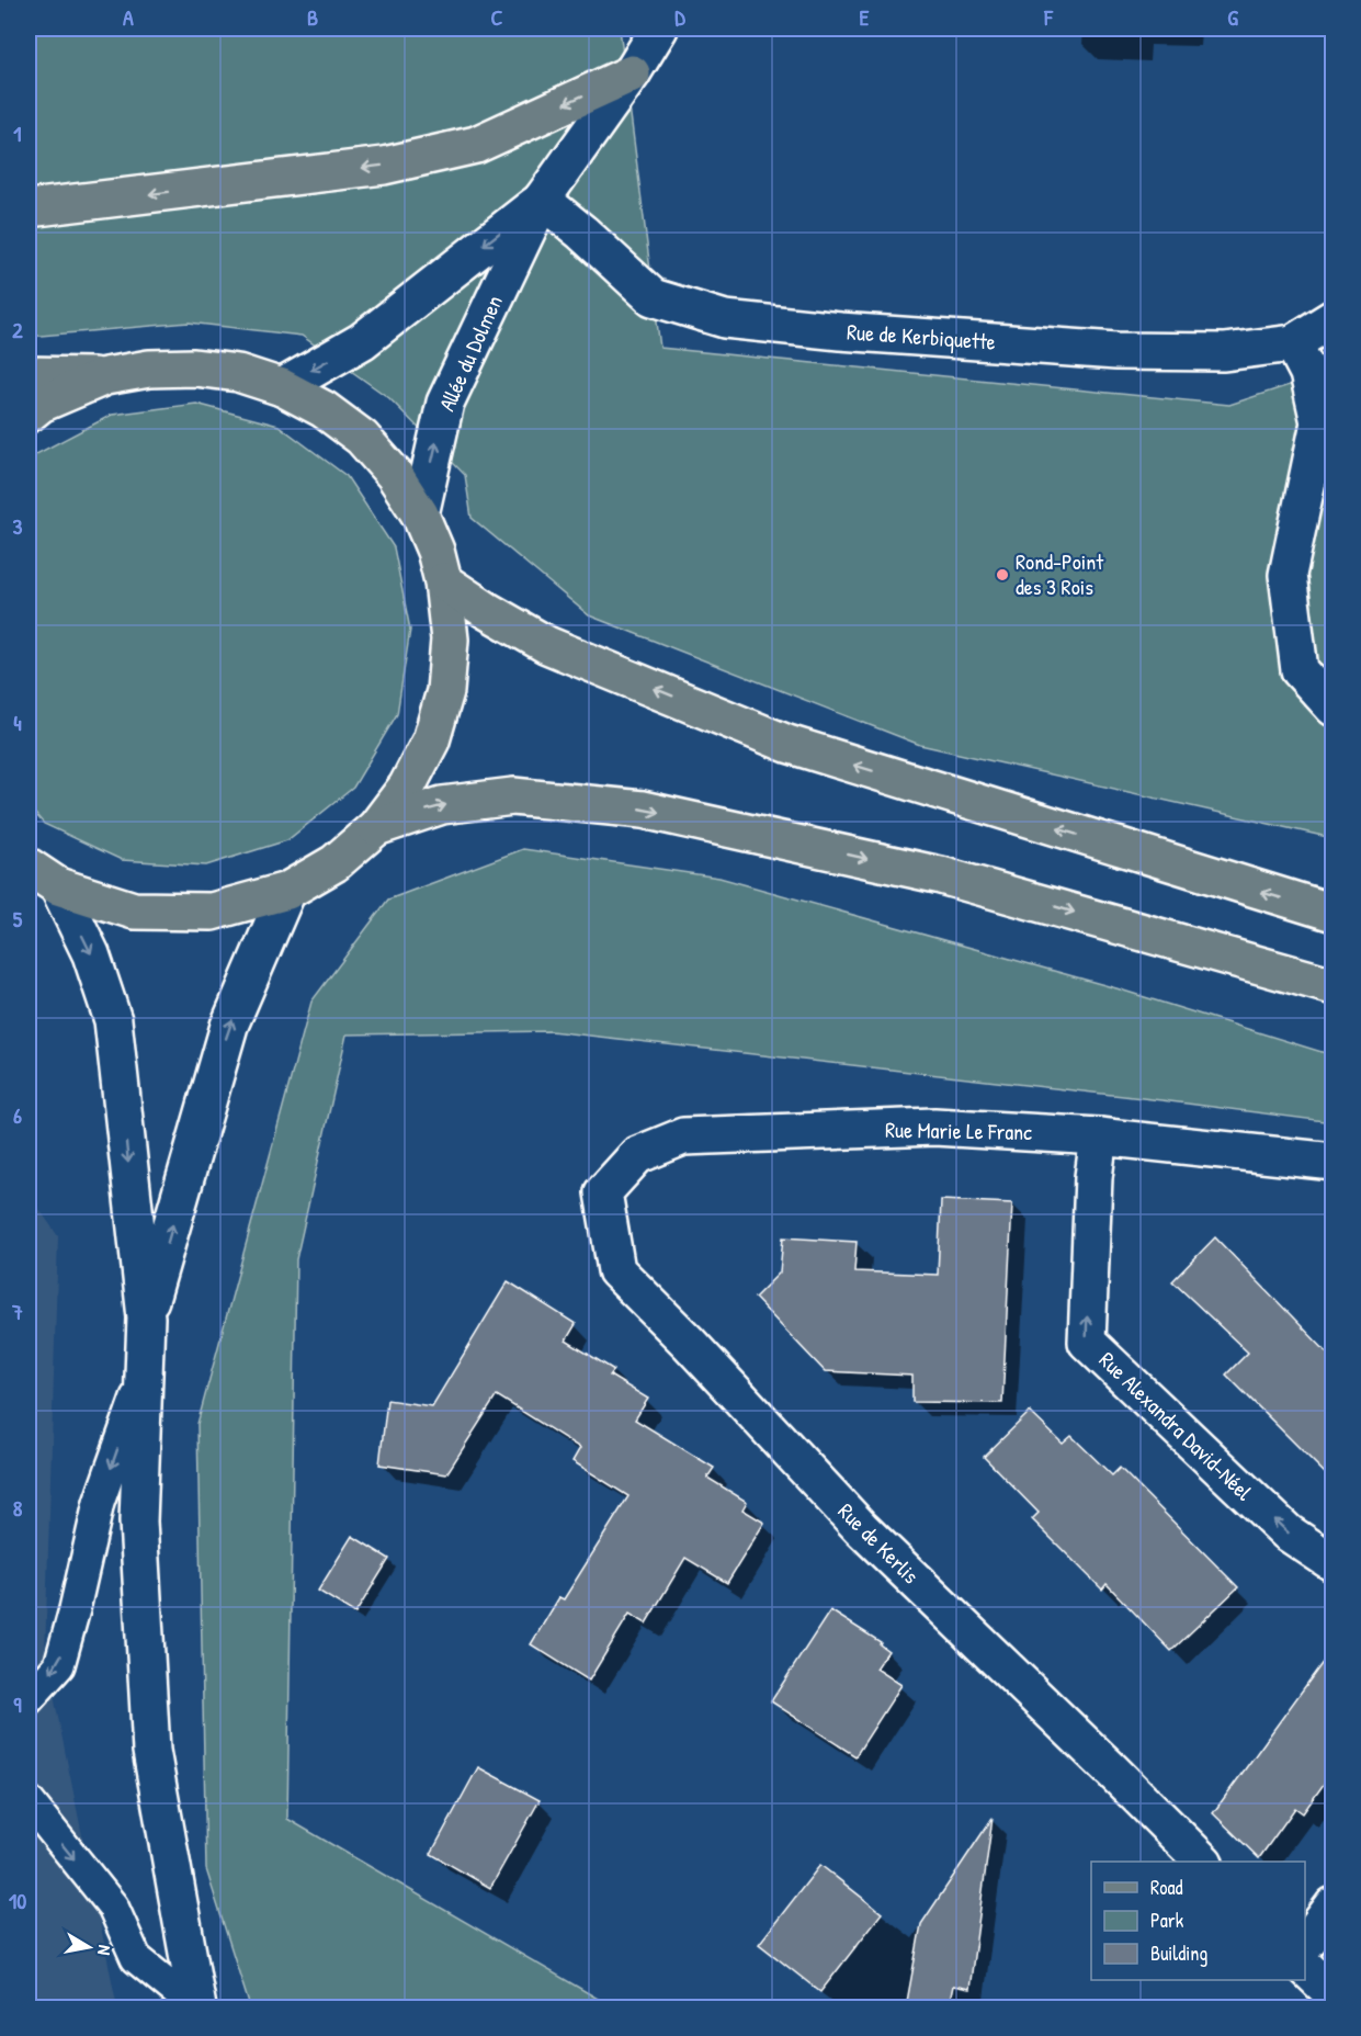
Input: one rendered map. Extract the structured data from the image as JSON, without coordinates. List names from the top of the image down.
{
  "streets": {
    "street": [
      "Rue de Kerbiquette",
      "Allée du Dolmen",
      "Rue Marie Le Franc",
      "Rue Alexandra David-Néel",
      "Rue de Kerlis"
    ]
  },
  "crossings": [
    ["Rue de Kerbiquette", "Allée du Dolmen"],
    ["Rue Marie Le Franc", "Rue Alexandra David-Néel"],
    ["Rue Marie Le Franc", "Rue de Kerlis"]
  ],
  "one_way": ["Rue Alexandra David-Néel"],
  "places": ["Rond-Point des 3 Rois"],
  "legend": ["Road", "Park", "Building"],
  "north": "right",
  "grid": {
    "columns": [
      "A",
      "B",
      "C",
      "D",
      "E",
      "F",
      "G"
    ],
    "rows": [
      "1",
      "2",
      "3",
      "4",
      "5",
      "6",
      "7",
      "8",
      "9",
      "10"
    ]
  }
}
